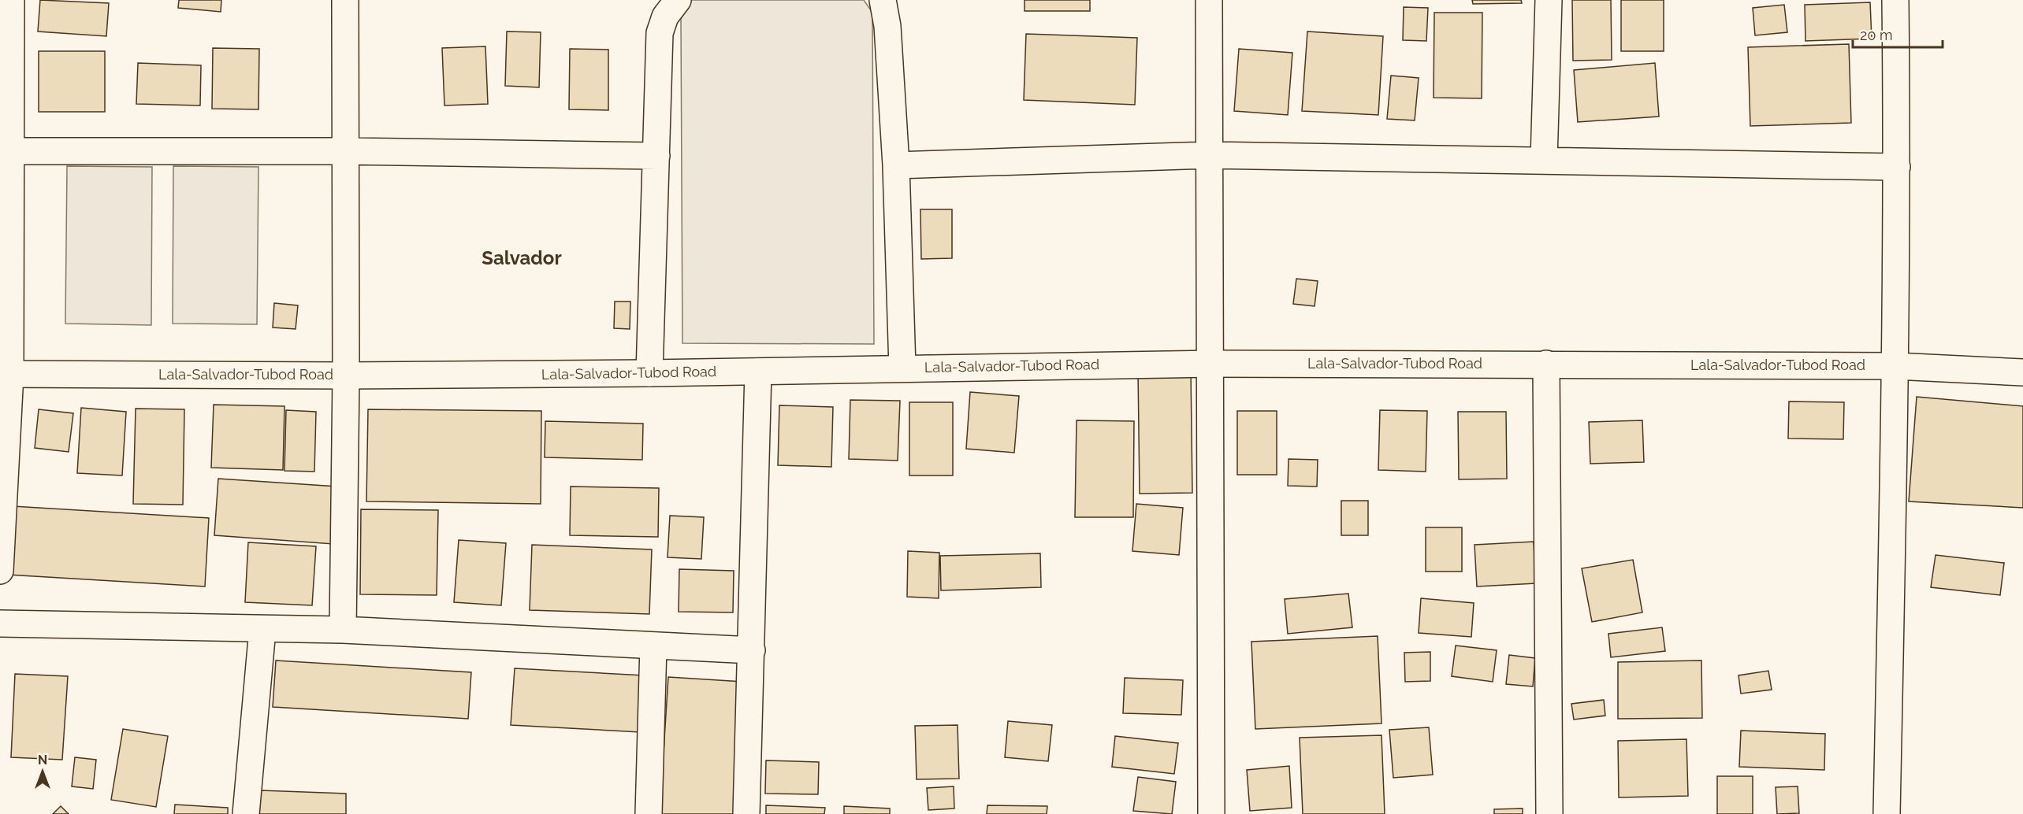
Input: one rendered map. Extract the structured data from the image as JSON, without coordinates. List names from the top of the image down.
{
  "streets": {
    "street": ["Lala-Salvador-Tubod Road"]
  },
  "districts": ["Salvador"],
  "scale_bar": "20 m",
  "north": "top"
}
